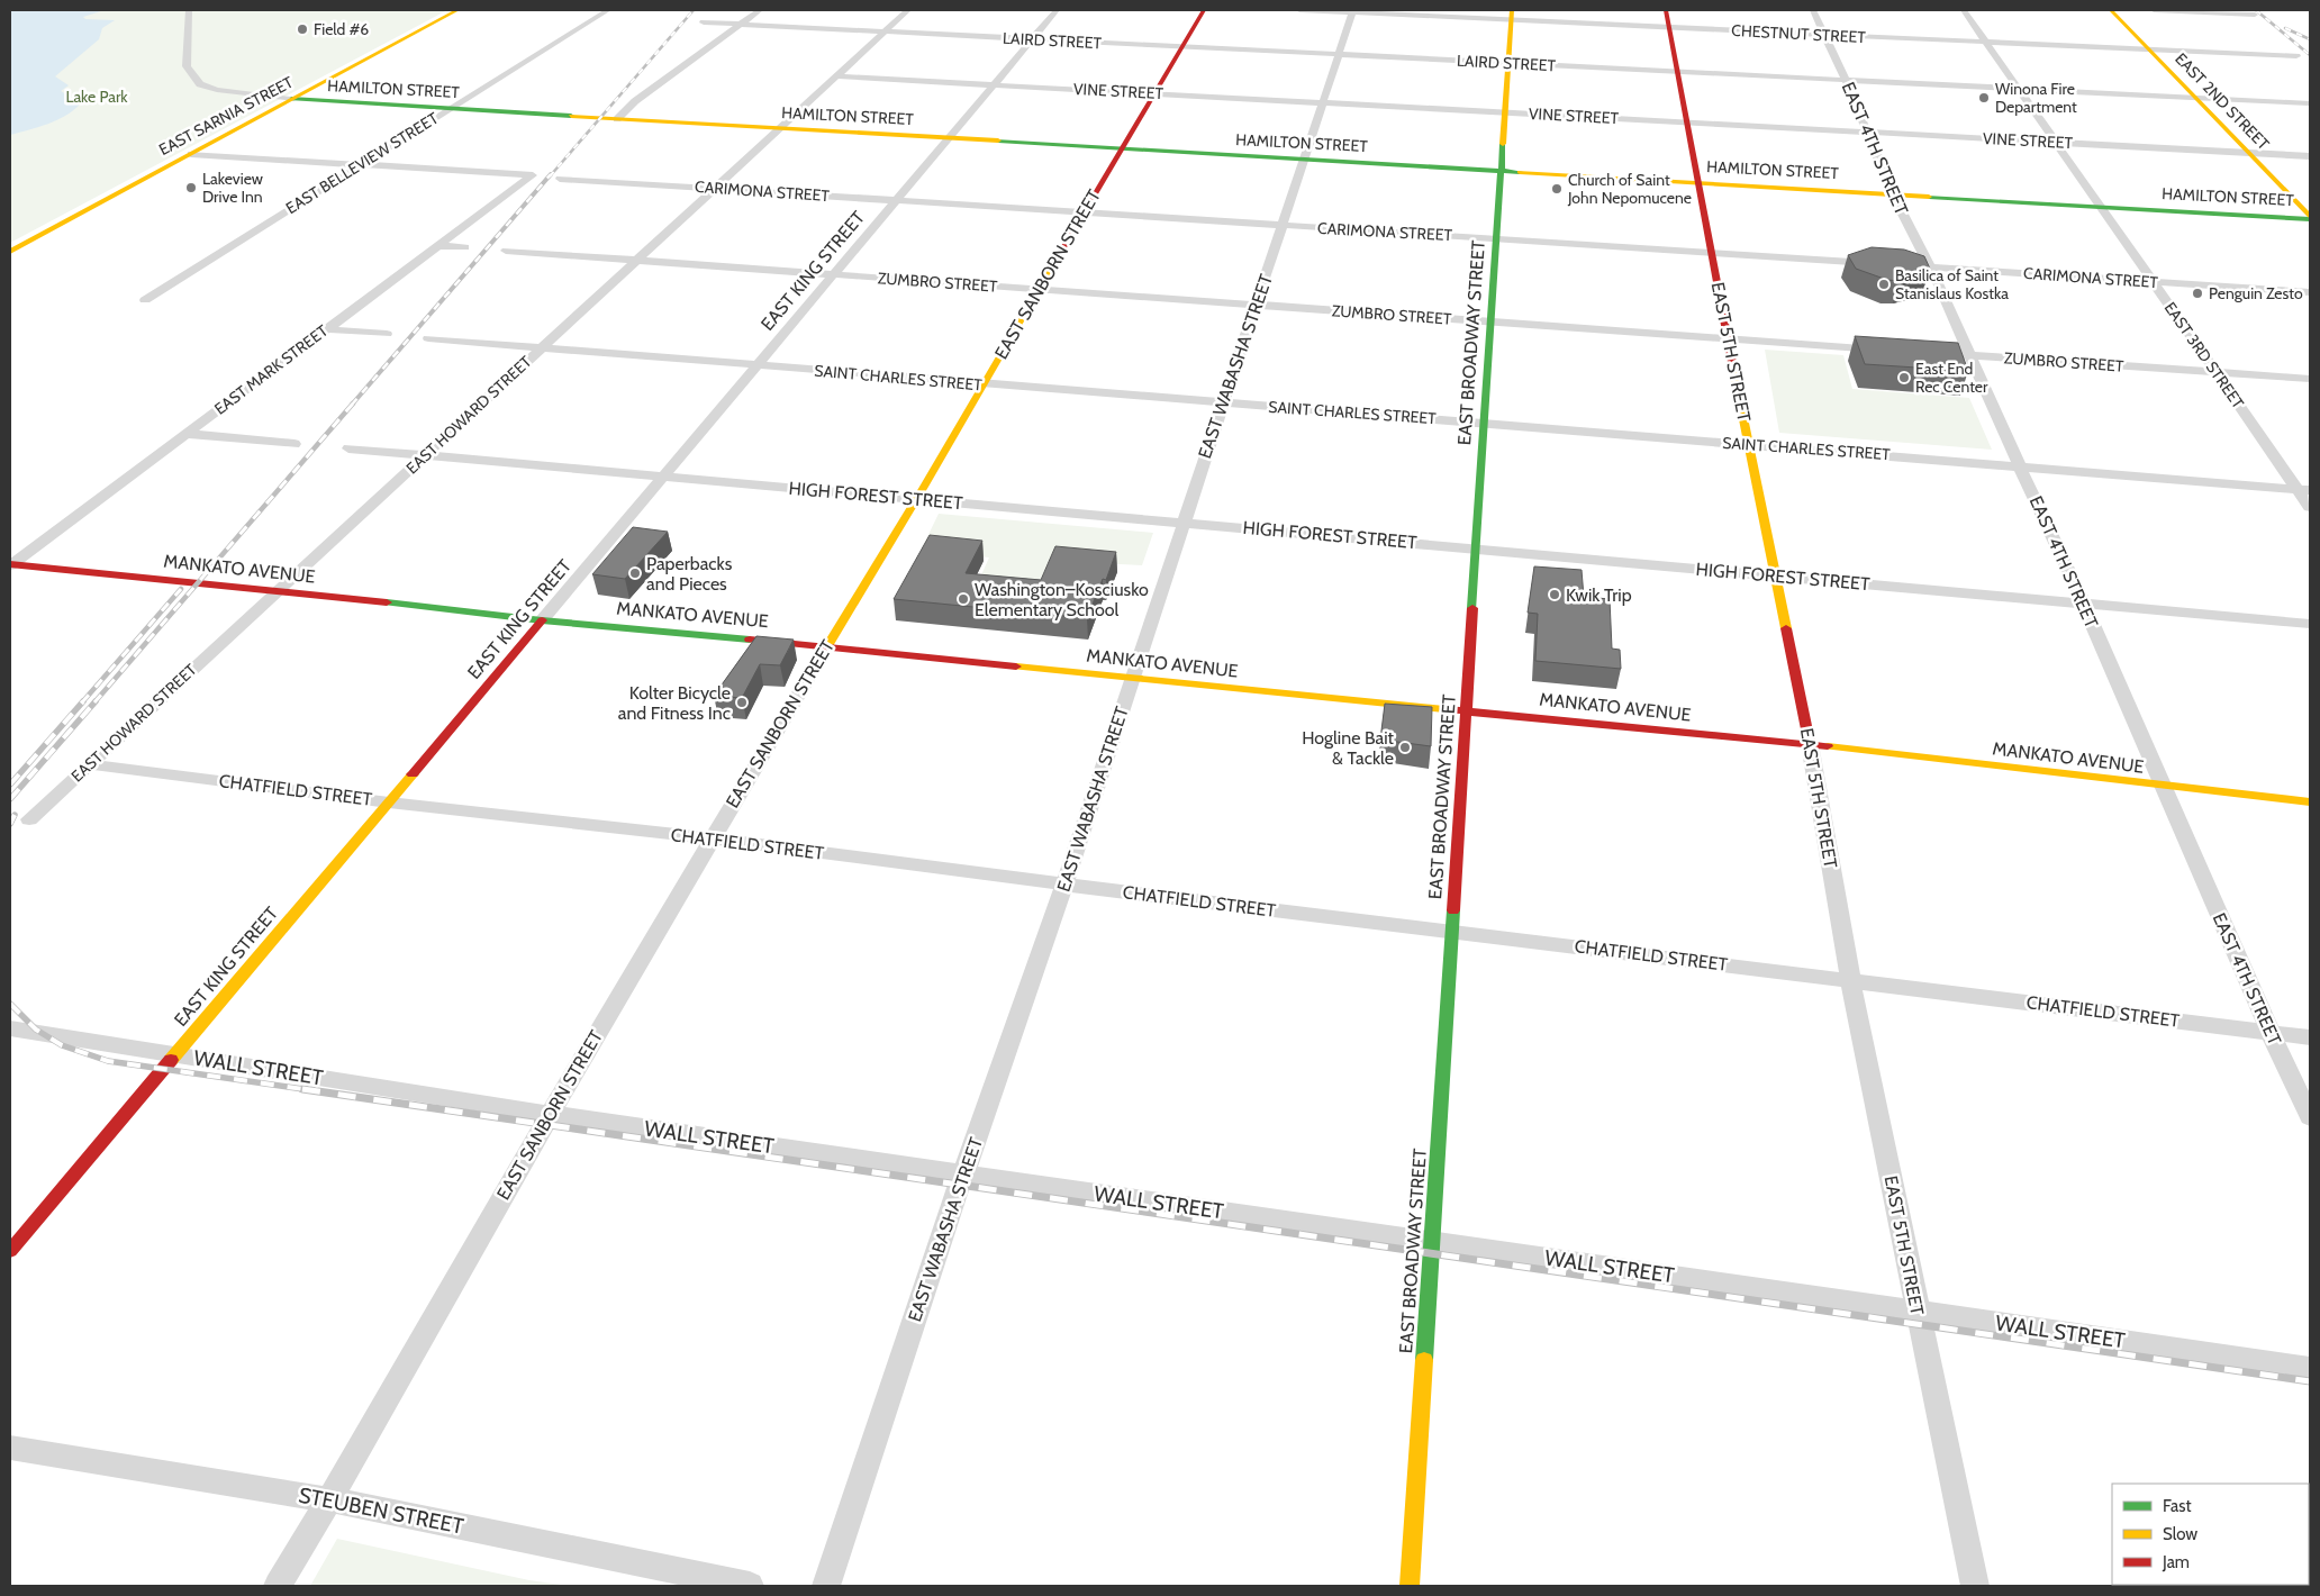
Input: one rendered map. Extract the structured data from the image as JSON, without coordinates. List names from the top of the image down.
{
  "streets": {
    "street": [
      "CHESTNUT STREET",
      "LAIRD STREET",
      "HAMILTON STREET",
      "VINE STREET",
      "EAST 2ND STREET",
      "EAST SARNIA STREET",
      "EAST 4TH STREET",
      "EAST BELLEVIEW STREET",
      "CARIMONA STREET",
      "EAST KING STREET",
      "EAST SANBORN STREET",
      "ZUMBRO STREET",
      "EAST BROADWAY STREET",
      "EAST 5TH STREET",
      "EAST 3RD STREET",
      "EAST WABASHA STREET",
      "EAST MARK STREET",
      "SAINT CHARLES STREET",
      "EAST HOWARD STREET",
      "HIGH FOREST STREET",
      "MANKATO AVENUE",
      "CHATFIELD STREET",
      "WALL STREET",
      "STEUBEN STREET"
    ]
  },
  "crossings": [
    ["CHESTNUT STREET", "EAST 2ND STREET"],
    ["CHESTNUT STREET", "EAST 4TH STREET"],
    ["CHESTNUT STREET", "EAST BROADWAY STREET"],
    ["CHESTNUT STREET", "EAST 5TH STREET"],
    ["CHESTNUT STREET", "EAST 3RD STREET"],
    ["CHESTNUT STREET", "EAST WABASHA STREET"],
    ["LAIRD STREET", "EAST 2ND STREET"],
    ["LAIRD STREET", "EAST 4TH STREET"],
    ["LAIRD STREET", "EAST KING STREET"],
    ["LAIRD STREET", "EAST SANBORN STREET"],
    ["LAIRD STREET", "EAST BROADWAY STREET"],
    ["LAIRD STREET", "EAST 5TH STREET"],
    ["LAIRD STREET", "EAST 3RD STREET"],
    ["LAIRD STREET", "EAST WABASHA STREET"],
    ["LAIRD STREET", "EAST HOWARD STREET"],
    ["HAMILTON STREET", "EAST 2ND STREET"],
    ["HAMILTON STREET", "EAST SARNIA STREET"],
    ["HAMILTON STREET", "EAST 4TH STREET"],
    ["HAMILTON STREET", "EAST BELLEVIEW STREET"],
    ["HAMILTON STREET", "EAST KING STREET"],
    ["HAMILTON STREET", "EAST SANBORN STREET"],
    ["HAMILTON STREET", "EAST BROADWAY STREET"],
    ["HAMILTON STREET", "EAST 5TH STREET"],
    ["HAMILTON STREET", "EAST 3RD STREET"],
    ["HAMILTON STREET", "EAST WABASHA STREET"],
    ["HAMILTON STREET", "EAST HOWARD STREET"],
    ["VINE STREET", "EAST 2ND STREET"],
    ["VINE STREET", "EAST 4TH STREET"],
    ["VINE STREET", "EAST KING STREET"],
    ["VINE STREET", "EAST SANBORN STREET"],
    ["VINE STREET", "EAST BROADWAY STREET"],
    ["VINE STREET", "EAST 5TH STREET"],
    ["VINE STREET", "EAST 3RD STREET"],
    ["VINE STREET", "EAST WABASHA STREET"],
    ["VINE STREET", "EAST HOWARD STREET"],
    ["EAST 4TH STREET", "CARIMONA STREET"],
    ["EAST 4TH STREET", "ZUMBRO STREET"],
    ["EAST 4TH STREET", "SAINT CHARLES STREET"],
    ["EAST 4TH STREET", "HIGH FOREST STREET"],
    ["EAST 4TH STREET", "MANKATO AVENUE"],
    ["EAST 4TH STREET", "CHATFIELD STREET"],
    ["EAST BELLEVIEW STREET", "EAST MARK STREET"],
    ["CARIMONA STREET", "EAST KING STREET"],
    ["CARIMONA STREET", "EAST SANBORN STREET"],
    ["CARIMONA STREET", "EAST BROADWAY STREET"],
    ["CARIMONA STREET", "EAST 5TH STREET"],
    ["CARIMONA STREET", "EAST 3RD STREET"],
    ["CARIMONA STREET", "EAST WABASHA STREET"],
    ["CARIMONA STREET", "EAST HOWARD STREET"],
    ["EAST KING STREET", "ZUMBRO STREET"],
    ["EAST KING STREET", "SAINT CHARLES STREET"],
    ["EAST KING STREET", "HIGH FOREST STREET"],
    ["EAST KING STREET", "MANKATO AVENUE"],
    ["EAST KING STREET", "CHATFIELD STREET"],
    ["EAST KING STREET", "WALL STREET"],
    ["EAST SANBORN STREET", "ZUMBRO STREET"],
    ["EAST SANBORN STREET", "SAINT CHARLES STREET"],
    ["EAST SANBORN STREET", "HIGH FOREST STREET"],
    ["EAST SANBORN STREET", "MANKATO AVENUE"],
    ["EAST SANBORN STREET", "CHATFIELD STREET"],
    ["EAST SANBORN STREET", "WALL STREET"],
    ["EAST SANBORN STREET", "STEUBEN STREET"],
    ["ZUMBRO STREET", "EAST BROADWAY STREET"],
    ["ZUMBRO STREET", "EAST 5TH STREET"],
    ["ZUMBRO STREET", "EAST 3RD STREET"],
    ["ZUMBRO STREET", "EAST WABASHA STREET"],
    ["ZUMBRO STREET", "EAST HOWARD STREET"],
    ["EAST BROADWAY STREET", "SAINT CHARLES STREET"],
    ["EAST BROADWAY STREET", "HIGH FOREST STREET"],
    ["EAST BROADWAY STREET", "MANKATO AVENUE"],
    ["EAST BROADWAY STREET", "CHATFIELD STREET"],
    ["EAST BROADWAY STREET", "WALL STREET"],
    ["EAST 5TH STREET", "SAINT CHARLES STREET"],
    ["EAST 5TH STREET", "HIGH FOREST STREET"],
    ["EAST 5TH STREET", "MANKATO AVENUE"],
    ["EAST 5TH STREET", "CHATFIELD STREET"],
    ["EAST 5TH STREET", "WALL STREET"],
    ["EAST 3RD STREET", "SAINT CHARLES STREET"],
    ["EAST WABASHA STREET", "SAINT CHARLES STREET"],
    ["EAST WABASHA STREET", "HIGH FOREST STREET"],
    ["EAST WABASHA STREET", "MANKATO AVENUE"],
    ["EAST WABASHA STREET", "CHATFIELD STREET"],
    ["EAST WABASHA STREET", "WALL STREET"],
    ["EAST MARK STREET", "MANKATO AVENUE"],
    ["SAINT CHARLES STREET", "EAST HOWARD STREET"],
    ["EAST HOWARD STREET", "HIGH FOREST STREET"],
    ["EAST HOWARD STREET", "MANKATO AVENUE"],
    ["EAST HOWARD STREET", "CHATFIELD STREET"]
  ],
  "parks": ["Lake Park"],
  "places": [
    "Field #6",
    "Winona Fire Department",
    "Lakeview Drive Inn",
    "Church of Saint John Nepomucene",
    "Basilica of Saint Stanislaus Kostka",
    "Penguin Zesto",
    "East End Rec Center",
    "Paperbacks and Pieces",
    "Kwik Trip",
    "Washington–Kosciusko Elementary School",
    "Kolter Bicycle and Fitness Inc",
    "Hogline Bait & Tackle"
  ],
  "legend": ["Fast", "Slow", "Jam"]
}
